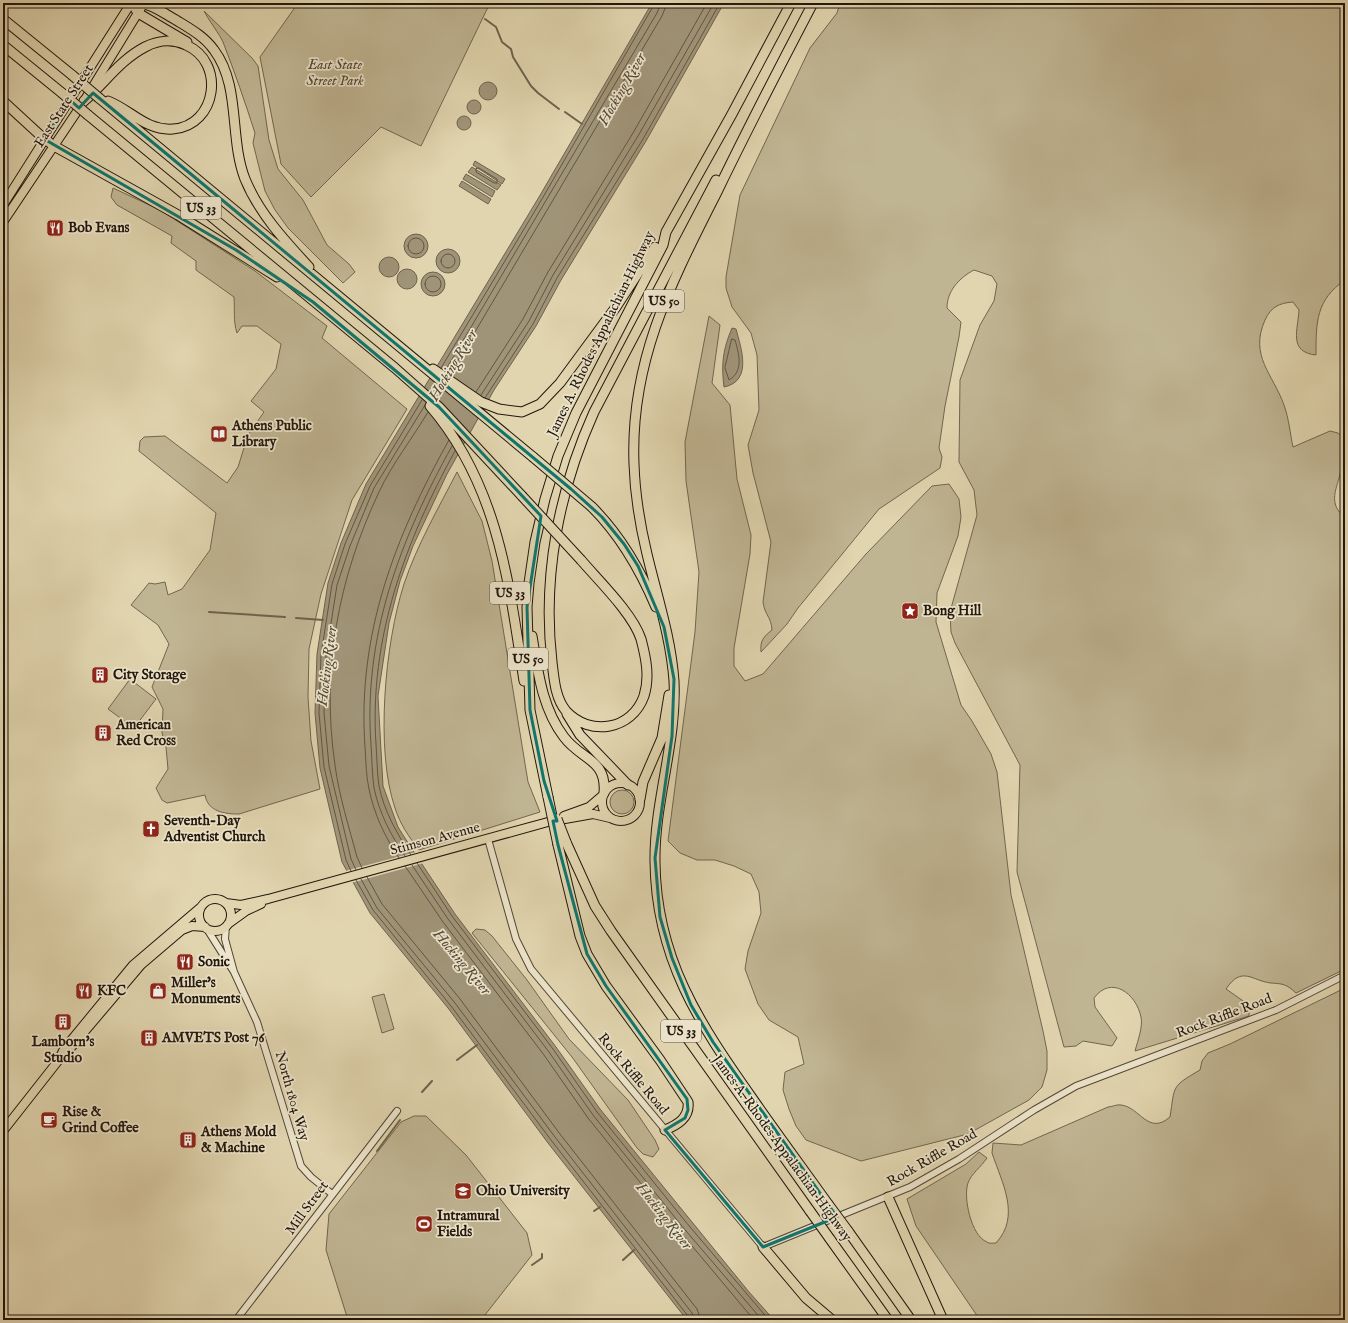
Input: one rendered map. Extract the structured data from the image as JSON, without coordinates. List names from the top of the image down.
{
  "streets": {
    "highway": ["US 33", "US 50", "James A. Rhodes Appalachian Highway"],
    "main road": ["East State Street", "Stimson Avenue"],
    "street": ["Rock Riffle Road", "North 1804 Way", "Mill Street"]
  },
  "crossings": [
    ["US 33", "James A. Rhodes Appalachian Highway"],
    ["Stimson Avenue", "Rock Riffle Road"],
    ["Stimson Avenue", "North 1804 Way"],
    ["North 1804 Way", "Mill Street"]
  ],
  "water": ["Hocking River"],
  "parks": ["East State Street Park"],
  "places": {
    "restaurant": ["Bob Evans", "Sonic", "KFC"],
    "library": ["Athens Public Library"],
    "place": ["Bong Hill"],
    "building": [
      "City Storage",
      "American Red Cross",
      "Lamborn's Studio",
      "AMVETS Post 76",
      "Athens Mold & Machine"
    ],
    "church": ["Seventh-Day Adventist Church"],
    "shop": ["Miller's Monuments"],
    "cafe": ["Rise & Grind Coffee"],
    "school or university": ["Ohio University"],
    "sports": ["Intramural Fields"]
  }
}
